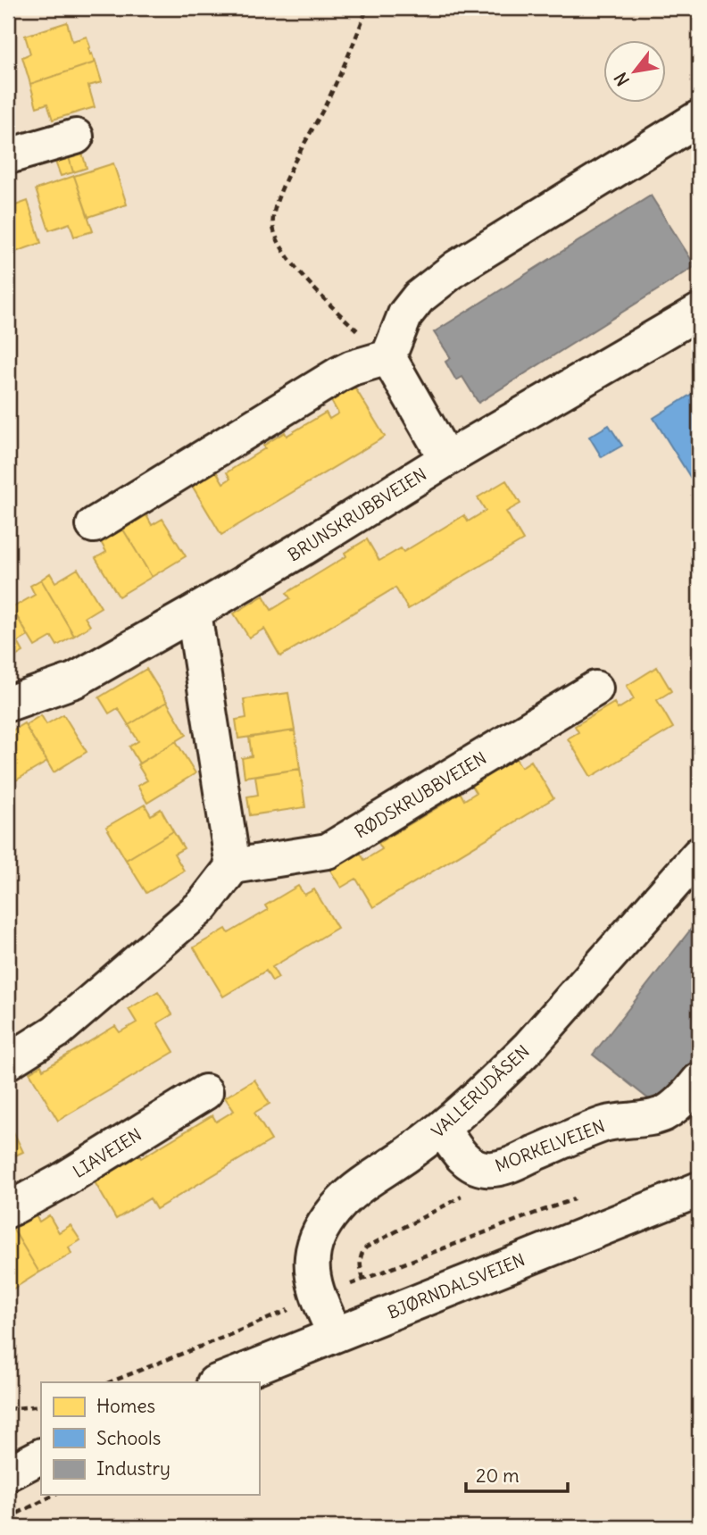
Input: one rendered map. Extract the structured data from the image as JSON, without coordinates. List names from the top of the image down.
{
  "streets": {
    "street": [
      "BRUNSKRUBBVEIEN",
      "RØDSKRUBBVEIEN",
      "VALLERUDÅSEN",
      "MORKELVEIEN",
      "LIAVEIEN",
      "BJØRNDALSVEIEN"
    ]
  },
  "crossings": [
    ["VALLERUDÅSEN", "MORKELVEIEN"],
    ["VALLERUDÅSEN", "BJØRNDALSVEIEN"]
  ],
  "legend": ["Homes", "Schools", "Industry"],
  "scale_bar": "20 m",
  "north": "bottom left"
}
